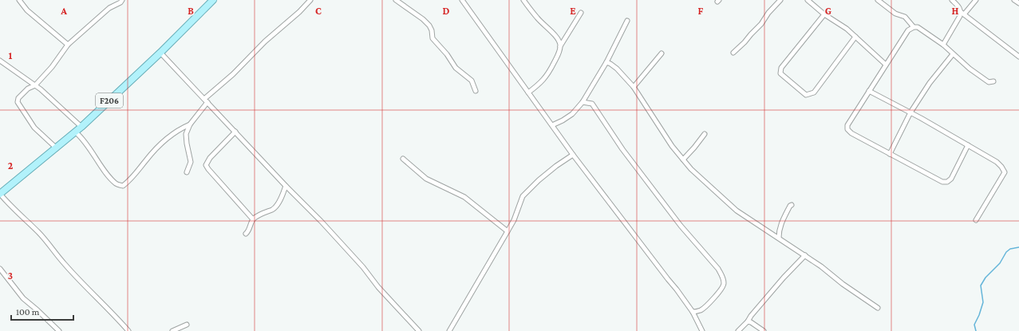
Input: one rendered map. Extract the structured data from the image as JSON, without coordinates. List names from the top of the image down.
{
  "streets": {
    "main road": ["F206"]
  },
  "scale_bar": "100 m",
  "grid": {
    "columns": [
      "A",
      "B",
      "C",
      "D",
      "E",
      "F",
      "G",
      "H"
    ],
    "rows": ["1", "2", "3"]
  }
}
